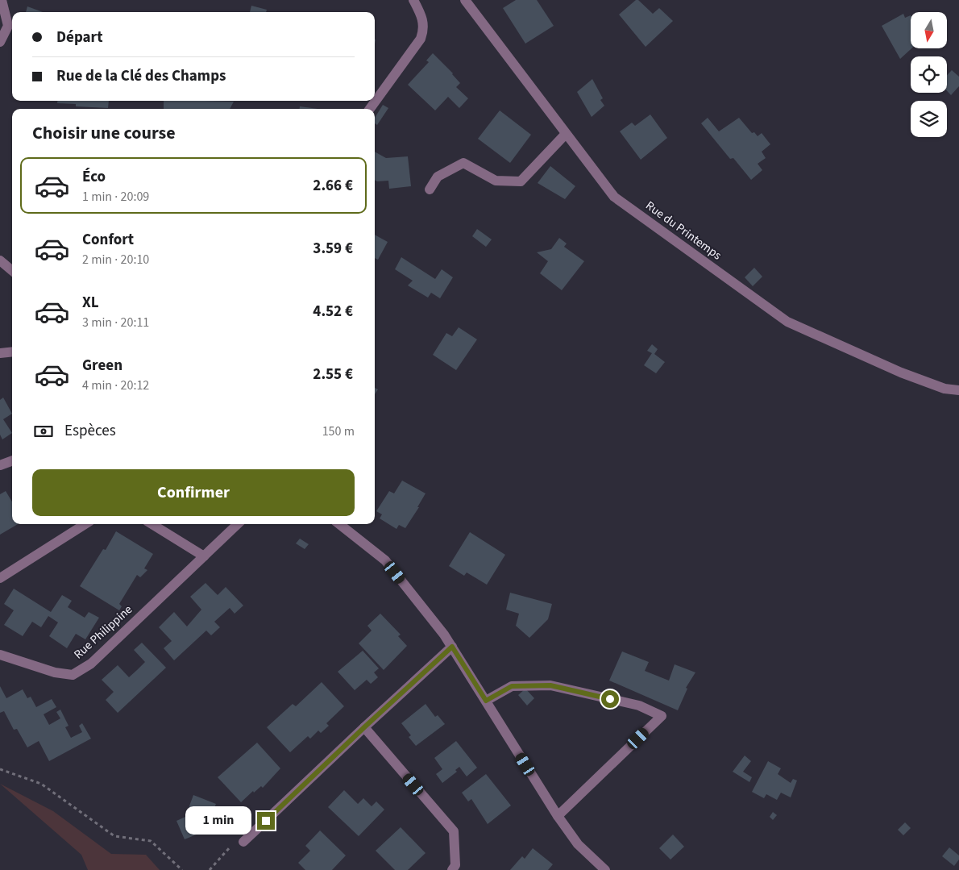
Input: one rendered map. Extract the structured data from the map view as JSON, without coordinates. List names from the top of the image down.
{
  "streets": {
    "street": ["Rue du Printemps", "Rue Philippine"]
  },
  "north": "bottom",
  "page": {
    "banner": ["Départ", "Rue de la Clé des Champs"],
    "heading": "Choisir une course",
    "list": [
      {
        "name": "Éco",
        "note": "1 min · 20:09",
        "value": "2.66 €"
      },
      {
        "name": "Confort",
        "note": "2 min · 20:10",
        "value": "3.59 €"
      },
      {
        "name": "XL",
        "note": "3 min · 20:11",
        "value": "4.52 €"
      },
      {
        "name": "Green",
        "note": "4 min · 20:12",
        "value": "2.55 €"
      }
    ],
    "pay": ["Espèces", "150 m"],
    "buttons": "Confirmer",
    "bubble": "1 min"
  }
}
